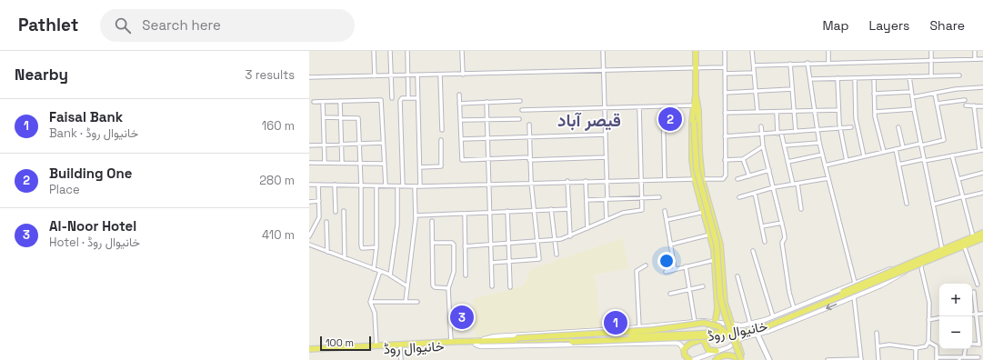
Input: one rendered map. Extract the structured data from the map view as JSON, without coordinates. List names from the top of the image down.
{
  "streets": {
    "main road": ["خانیوال روڈ"]
  },
  "districts": ["قیصر آباد"],
  "scale_bar": "100 m",
  "page": {
    "header": "Pathlet",
    "search": "Search here",
    "nav": ["Map", "Layers", "Share"],
    "heading": ["Nearby", "3 results"],
    "list": [
      {
        "mark": "1",
        "name": "Faisal Bank",
        "note": "Bank · خانیوال روڈ",
        "value": "160 m"
      },
      {
        "mark": "2",
        "name": "Building One",
        "note": "Place",
        "value": "280 m"
      },
      {
        "mark": "3",
        "name": "Al-Noor Hotel",
        "note": "Hotel · خانیوال روڈ",
        "value": "410 m"
      }
    ],
    "pins": ["2", "3", "1"],
    "map_buttons": ["+", "−"],
    "scale": "100 m"
  }
}
